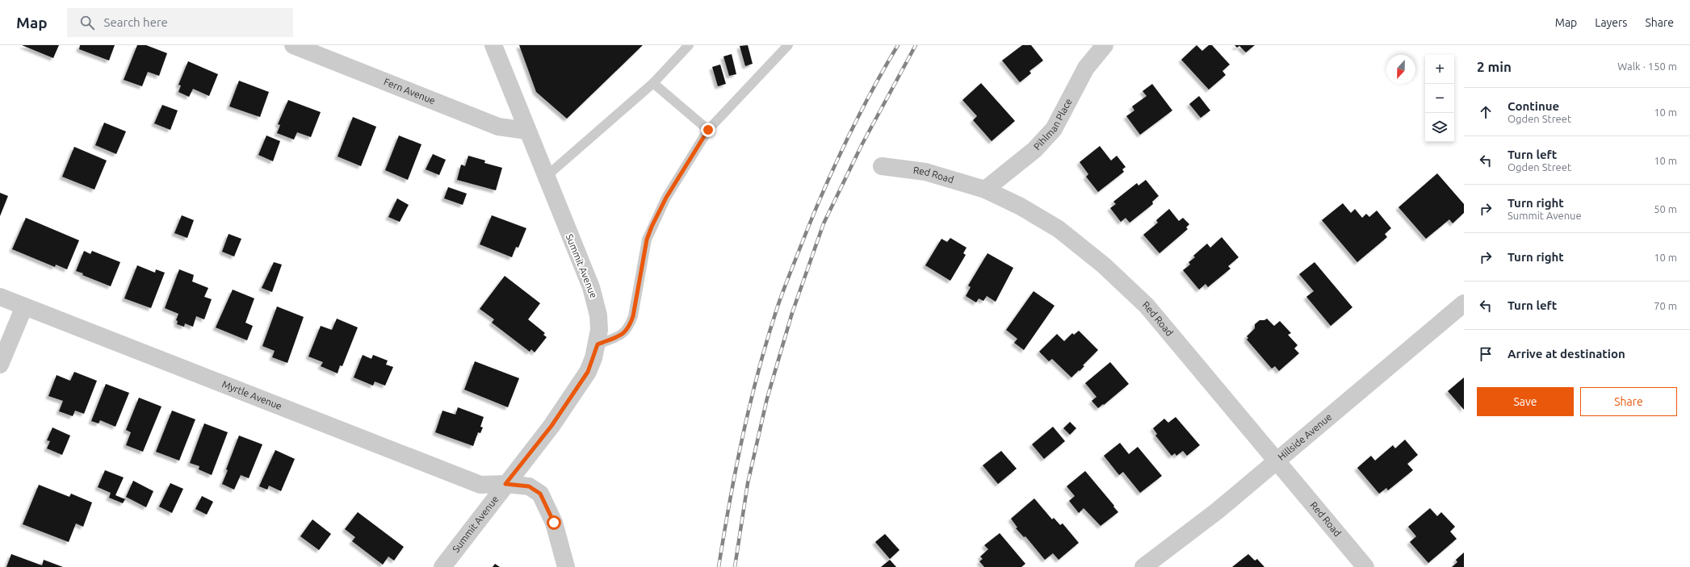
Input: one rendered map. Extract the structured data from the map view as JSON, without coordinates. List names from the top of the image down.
{
  "streets": {
    "street": [
      "Fern Avenue",
      "Pihlman Place",
      "Red Road",
      "Summit Avenue",
      "Myrtle Avenue",
      "Hillside Avenue"
    ]
  },
  "crossings": [
    ["Fern Avenue", "Summit Avenue"],
    ["Pihlman Place", "Red Road"],
    ["Red Road", "Hillside Avenue"],
    ["Summit Avenue", "Myrtle Avenue"]
  ],
  "north": "bottom",
  "page": {
    "header": "Map",
    "search": "Search here",
    "nav": ["Map", "Layers", "Share"],
    "heading": ["2 min", "Walk · 150 m"],
    "map_buttons": ["+", "−"],
    "list": [
      ["Continue", "Ogden Street", "10 m"],
      ["Turn left", "Ogden Street", "10 m"],
      ["Turn right", "Summit Avenue", "50 m"],
      ["Turn right", "10 m"],
      ["Turn left", "70 m"],
      "Arrive at destination"
    ],
    "buttons": ["Save", "Share"]
  }
}
